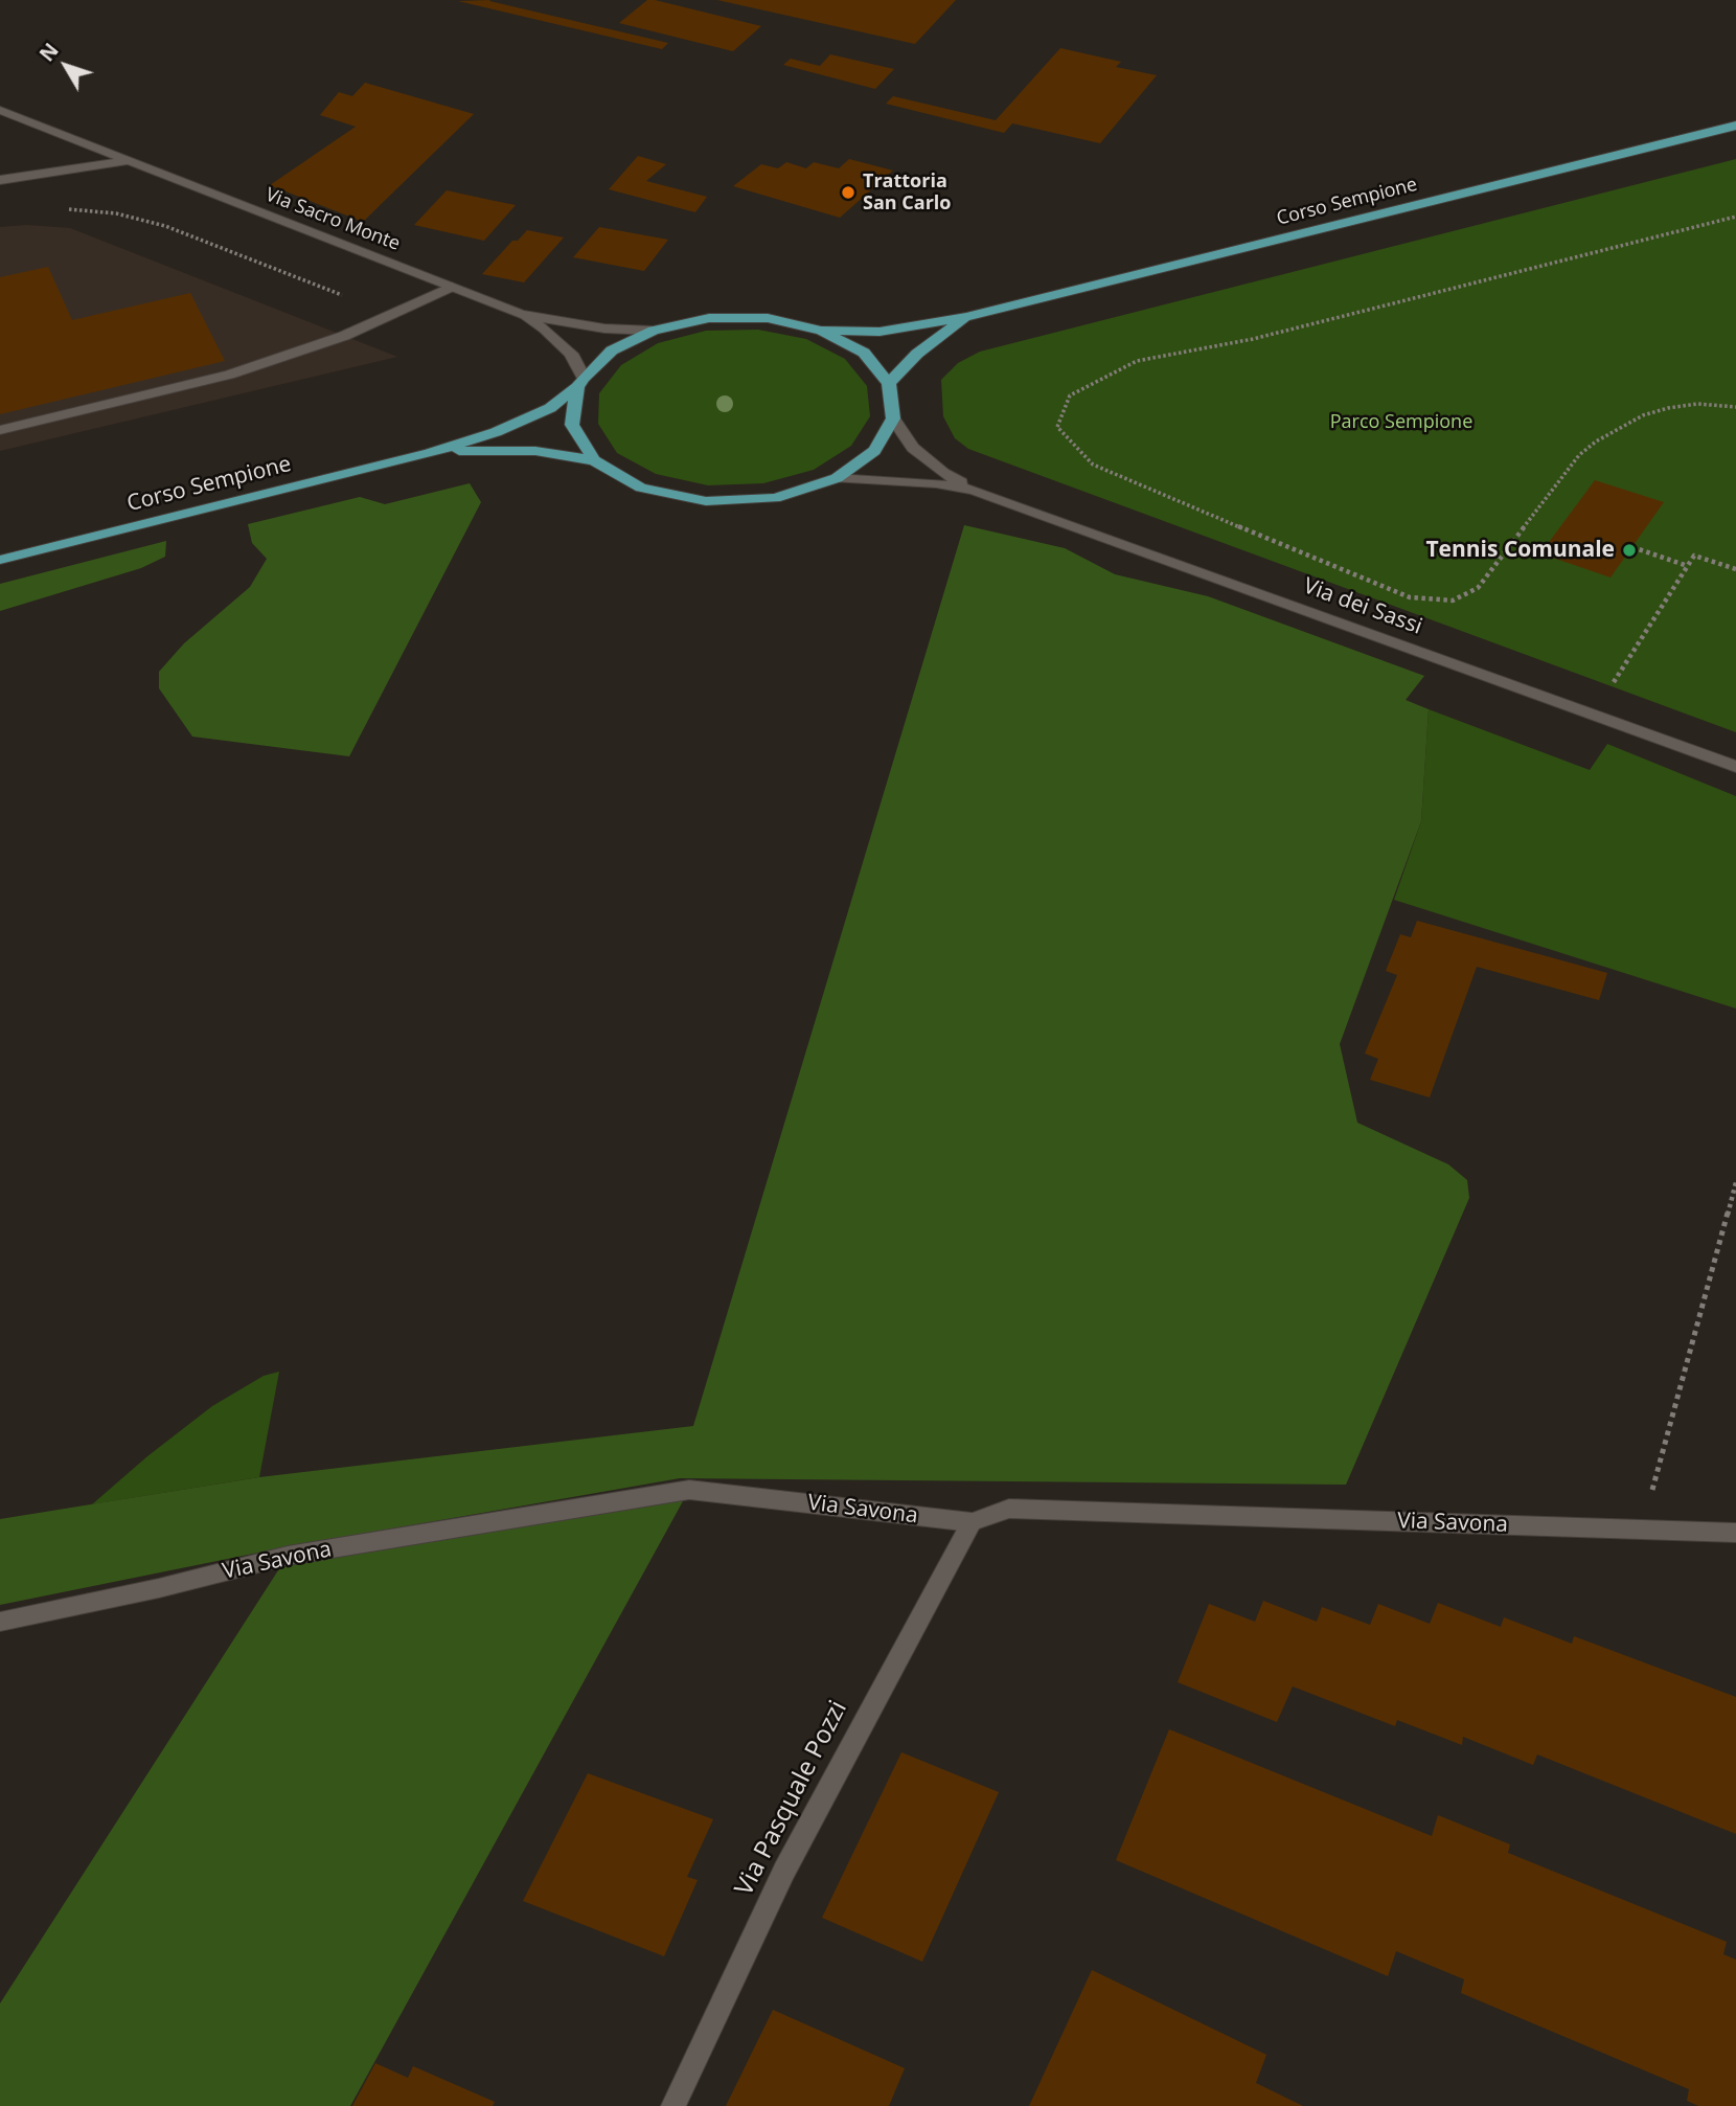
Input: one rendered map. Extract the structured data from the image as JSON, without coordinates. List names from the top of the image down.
{
  "streets": {
    "main road": ["Corso Sempione"],
    "street": [
      "Via Sacro Monte",
      "Via dei Sassi",
      "Via Savona",
      "Via Pasquale Pozzi"
    ]
  },
  "crossings": [
    ["Corso Sempione", "Via Sacro Monte"],
    ["Corso Sempione", "Via dei Sassi"],
    ["Via Sacro Monte", "Via dei Sassi"],
    ["Via Savona", "Via Pasquale Pozzi"]
  ],
  "parks": ["Parco Sempione"],
  "places": ["Trattoria San Carlo", "Tennis Comunale"],
  "north": "top left"
}
